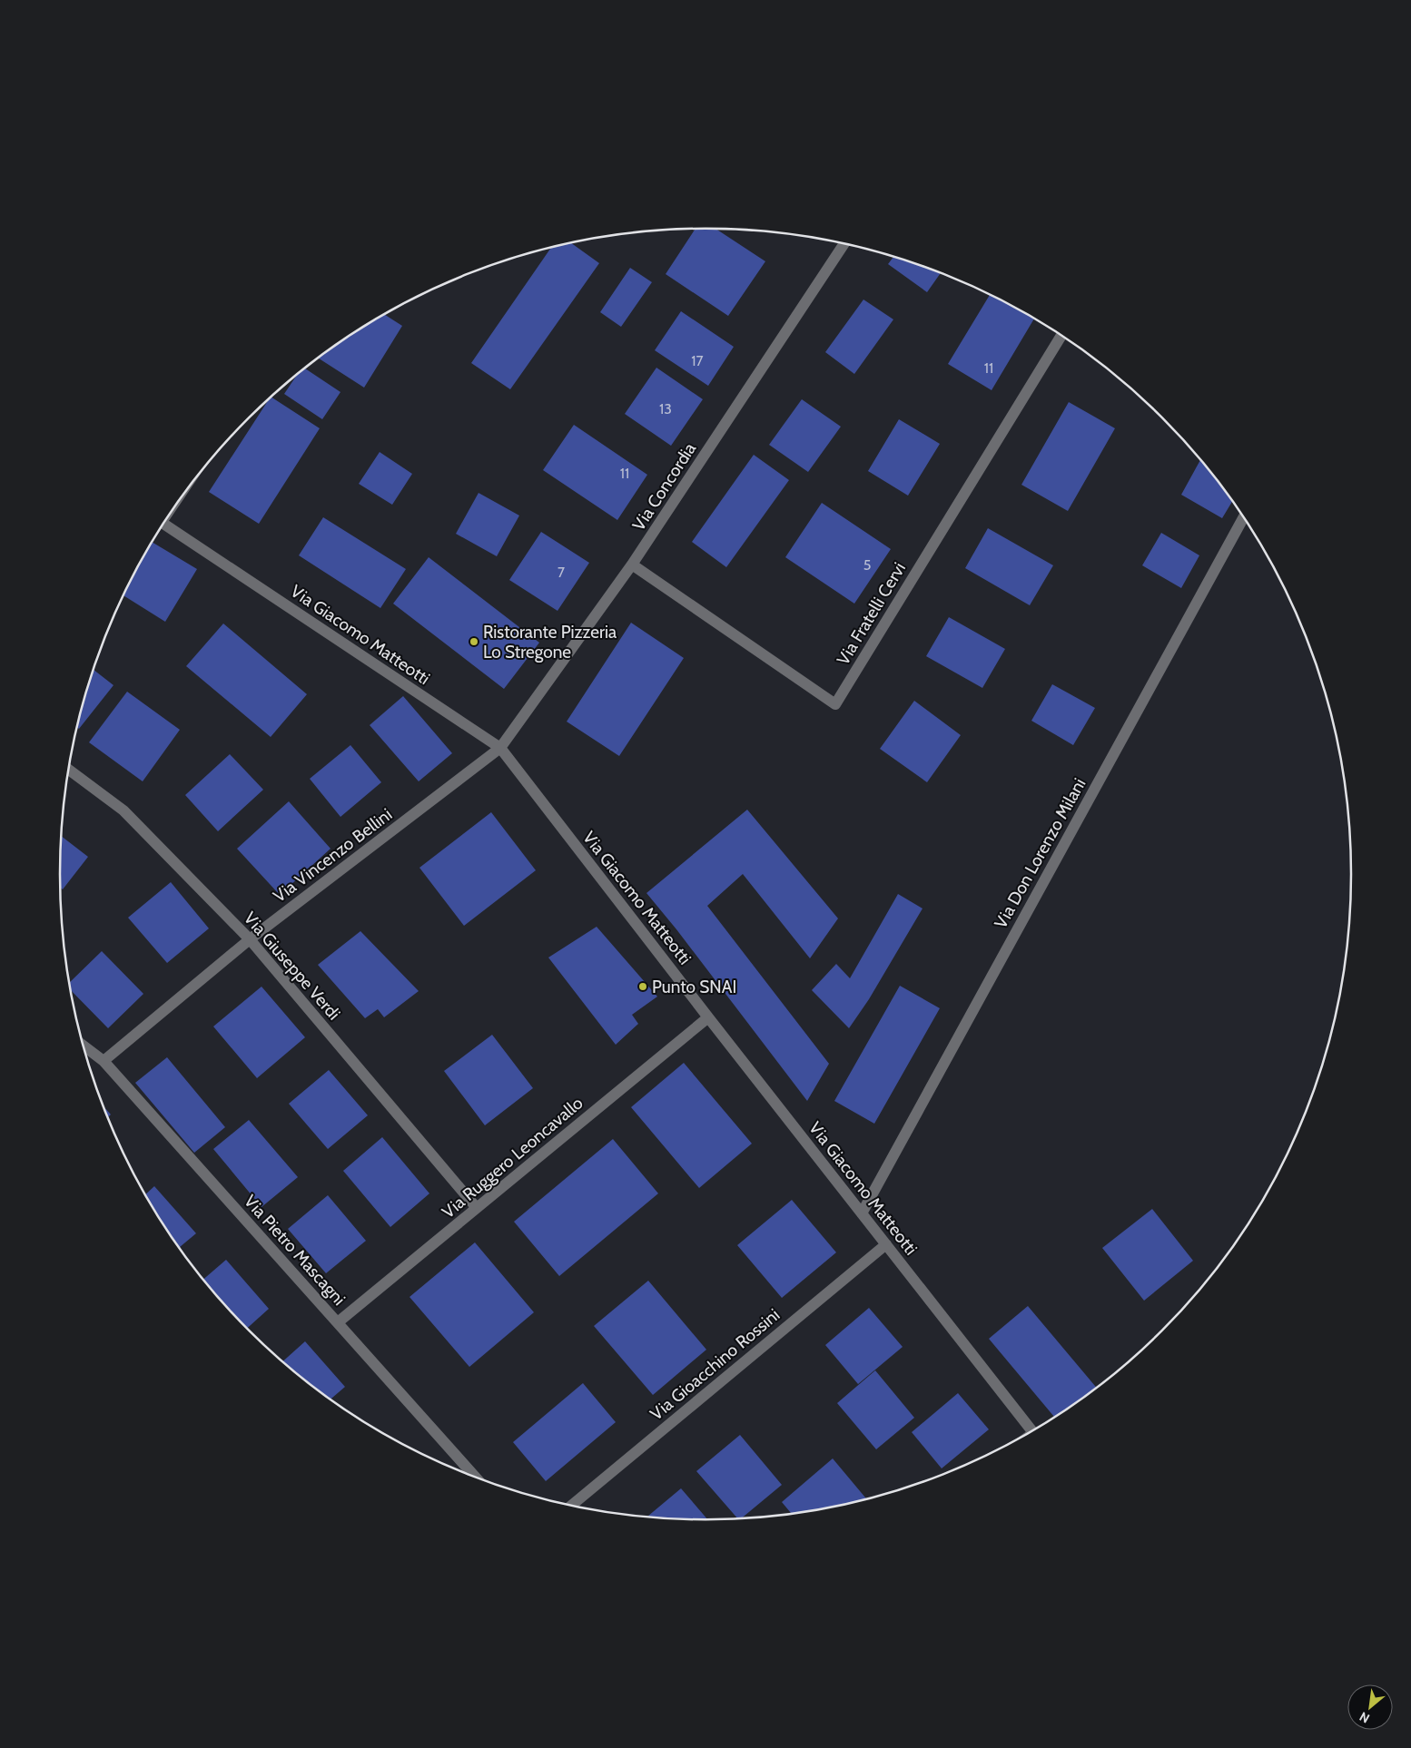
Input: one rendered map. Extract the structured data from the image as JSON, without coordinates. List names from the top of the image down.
{
  "streets": {
    "street": [
      "Via Concordia",
      "Via Fratelli Cervi",
      "Via Giacomo Matteotti",
      "Via Don Lorenzo Milani",
      "Via Vincenzo Bellini",
      "Via Giuseppe Verdi",
      "Via Ruggero Leoncavallo",
      "Via Pietro Mascagni",
      "Via Gioacchino Rossini"
    ]
  },
  "crossings": [
    ["Via Concordia", "Via Fratelli Cervi"],
    ["Via Concordia", "Via Giacomo Matteotti"],
    ["Via Concordia", "Via Vincenzo Bellini"],
    ["Via Giacomo Matteotti", "Via Don Lorenzo Milani"],
    ["Via Giacomo Matteotti", "Via Vincenzo Bellini"],
    ["Via Giacomo Matteotti", "Via Ruggero Leoncavallo"],
    ["Via Giacomo Matteotti", "Via Gioacchino Rossini"],
    ["Via Vincenzo Bellini", "Via Giuseppe Verdi"],
    ["Via Vincenzo Bellini", "Via Pietro Mascagni"],
    ["Via Giuseppe Verdi", "Via Ruggero Leoncavallo"],
    ["Via Ruggero Leoncavallo", "Via Pietro Mascagni"]
  ],
  "places": ["Ristorante Pizzeria Lo Stregone", "Punto SNAI"],
  "house_numbers": [
    "17",
    "11",
    "13",
    "11",
    "5",
    "7"
  ],
  "north": "bottom left"
}
